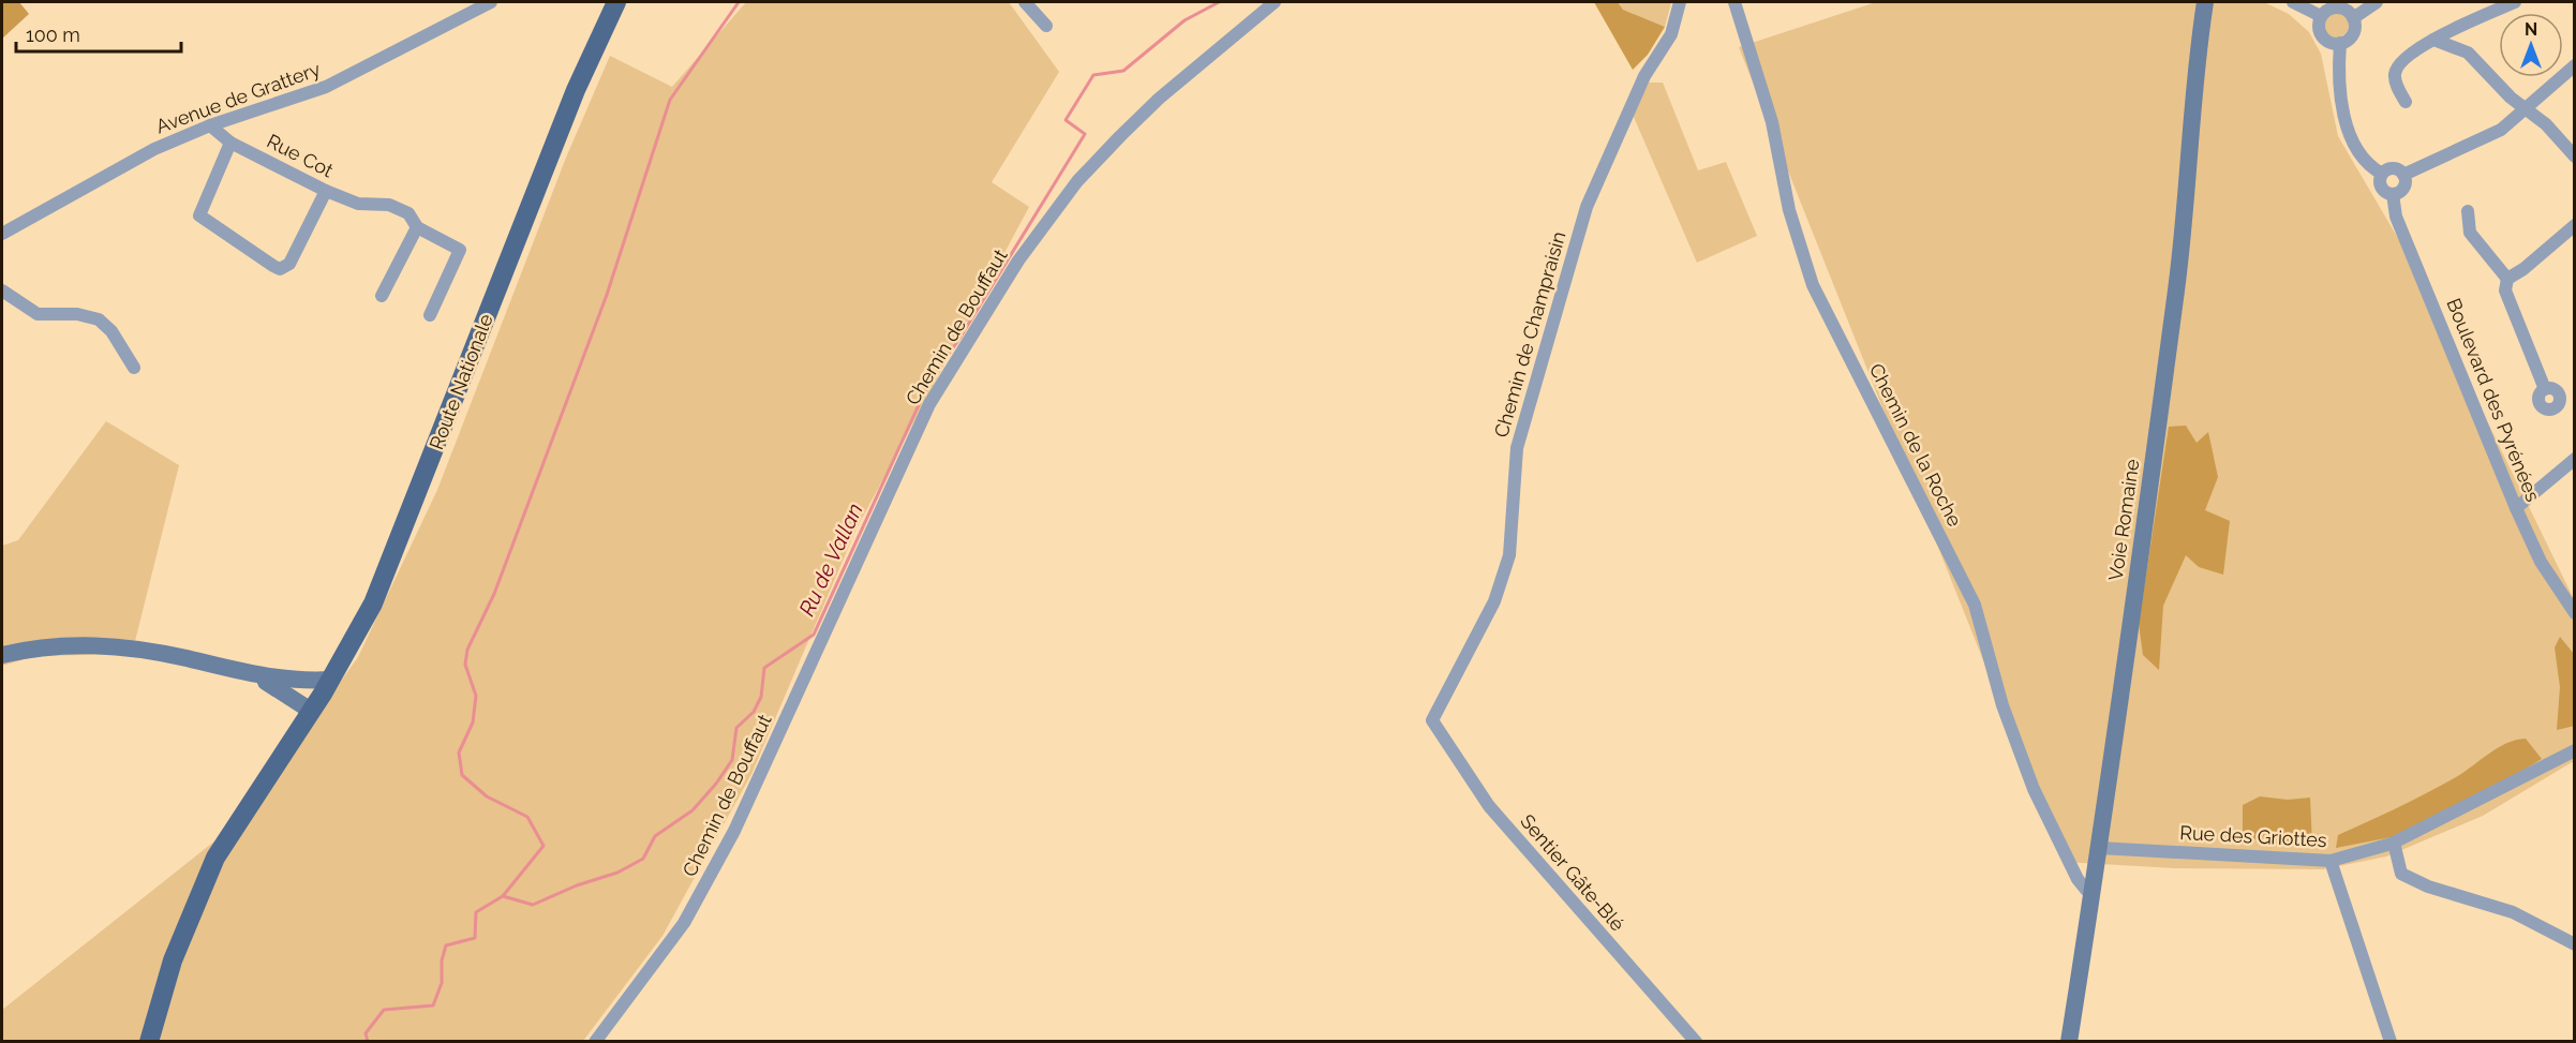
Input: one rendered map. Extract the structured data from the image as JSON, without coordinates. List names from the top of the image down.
{
  "streets": {
    "main road": ["Route Nationale", "Voie Romaine"],
    "street": [
      "Avenue de Grattery",
      "Rue Cot",
      "Chemin de Bouffaut",
      "Chemin de Champraisin",
      "Boulevard des Pyrénées",
      "Chemin de la Roche",
      "Rue des Griottes",
      "Sentier Gâte-Blé"
    ]
  },
  "crossings": [
    ["Avenue de Grattery", "Rue Cot"],
    ["Chemin de Champraisin", "Sentier Gâte-Blé"],
    ["Chemin de la Roche", "Voie Romaine"],
    ["Voie Romaine", "Rue des Griottes"]
  ],
  "water": ["Ru de Vallan"],
  "scale_bar": "100 m",
  "north": "top"
}
